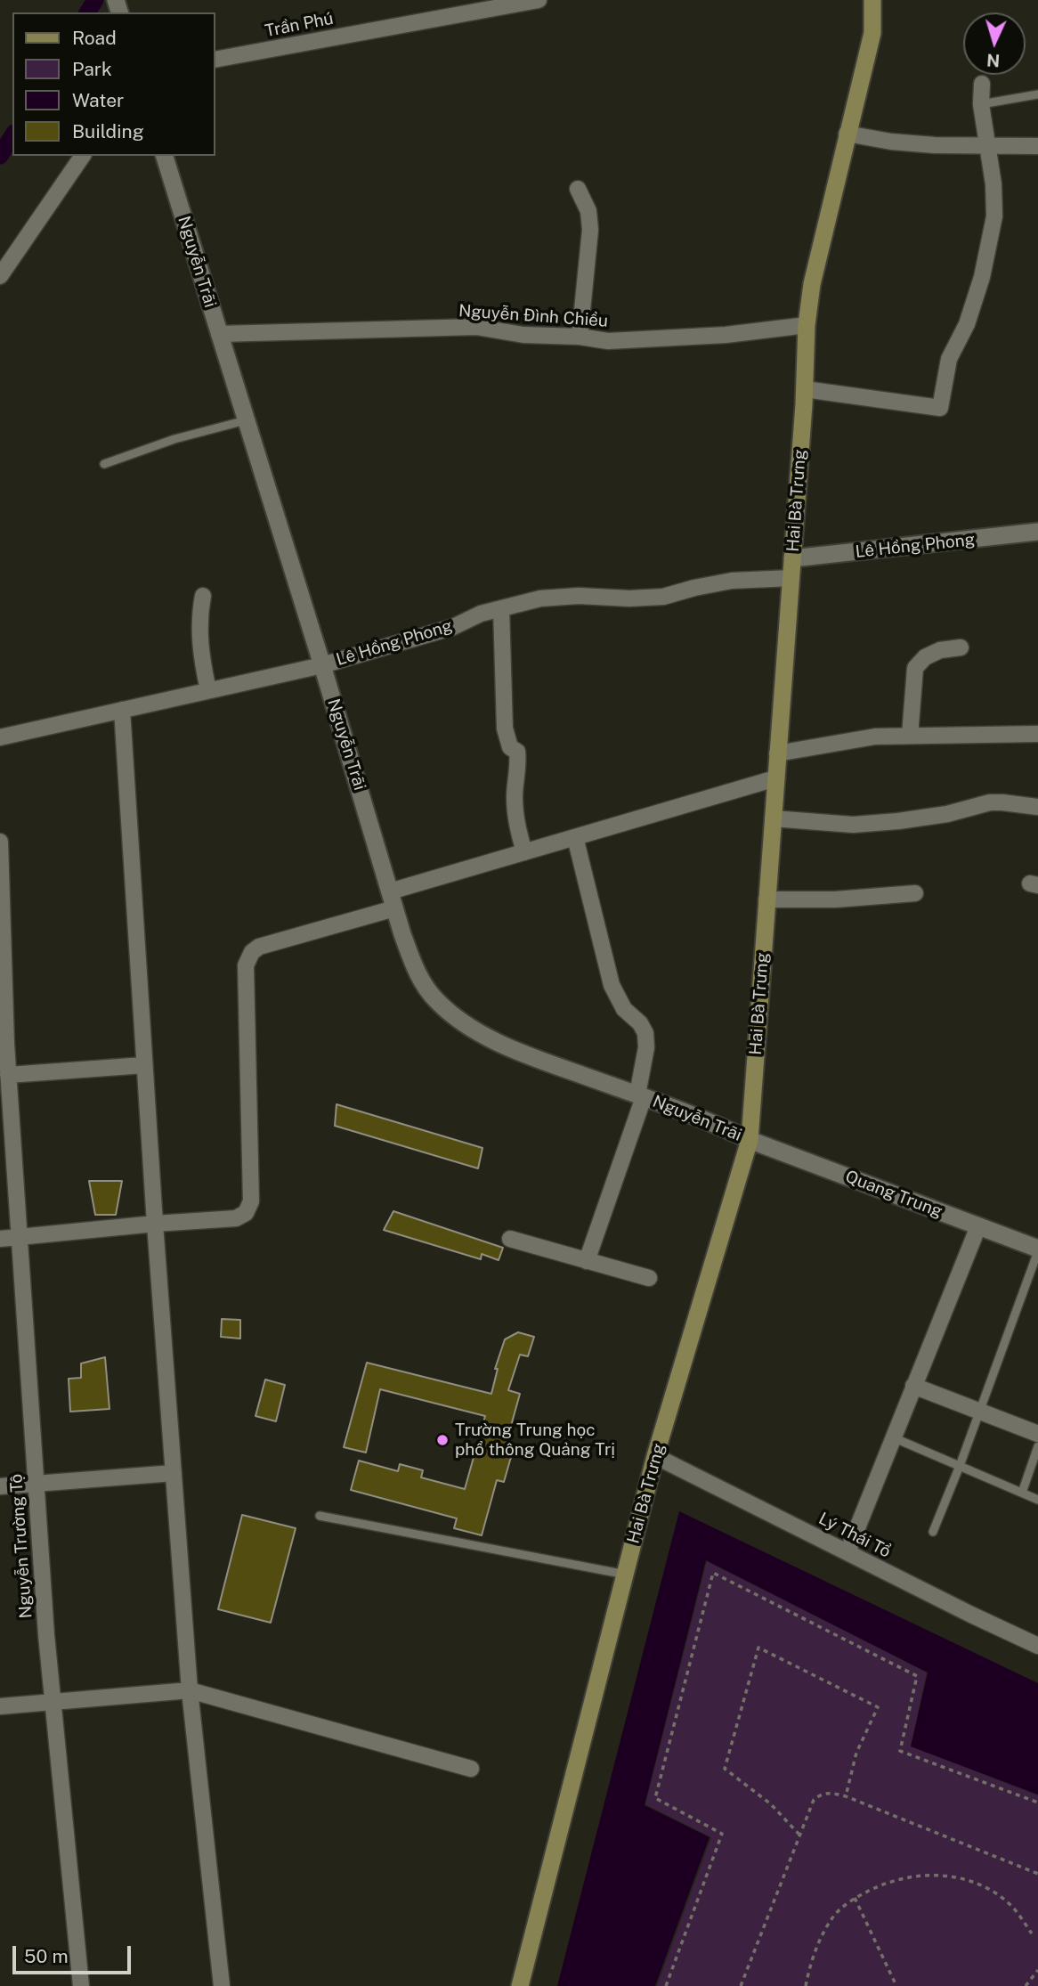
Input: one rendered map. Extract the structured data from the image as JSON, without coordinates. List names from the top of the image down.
{
  "streets": {
    "main road": ["Hai Bà Trưng"],
    "street": [
      "Trần Phú",
      "Nguyễn Trãi",
      "Nguyễn Đình Chiểu",
      "Lê Hồng Phong",
      "Quang Trung",
      "Lý Thái Tổ",
      "Nguyễn Trường Tộ"
    ]
  },
  "crossings": [
    ["Nguyễn Trãi", "Nguyễn Đình Chiểu"],
    ["Nguyễn Trãi", "Hai Bà Trưng"],
    ["Nguyễn Trãi", "Lê Hồng Phong"],
    ["Nguyễn Trãi", "Quang Trung"],
    ["Nguyễn Đình Chiểu", "Hai Bà Trưng"],
    ["Hai Bà Trưng", "Lê Hồng Phong"],
    ["Hai Bà Trưng", "Quang Trung"],
    ["Hai Bà Trưng", "Lý Thái Tổ"]
  ],
  "places": ["Trường Trung học phổ thông Quảng Trị"],
  "legend": [
    "Road",
    "Park",
    "Water",
    "Building"
  ],
  "scale_bar": "50 m",
  "north": "bottom"
}
